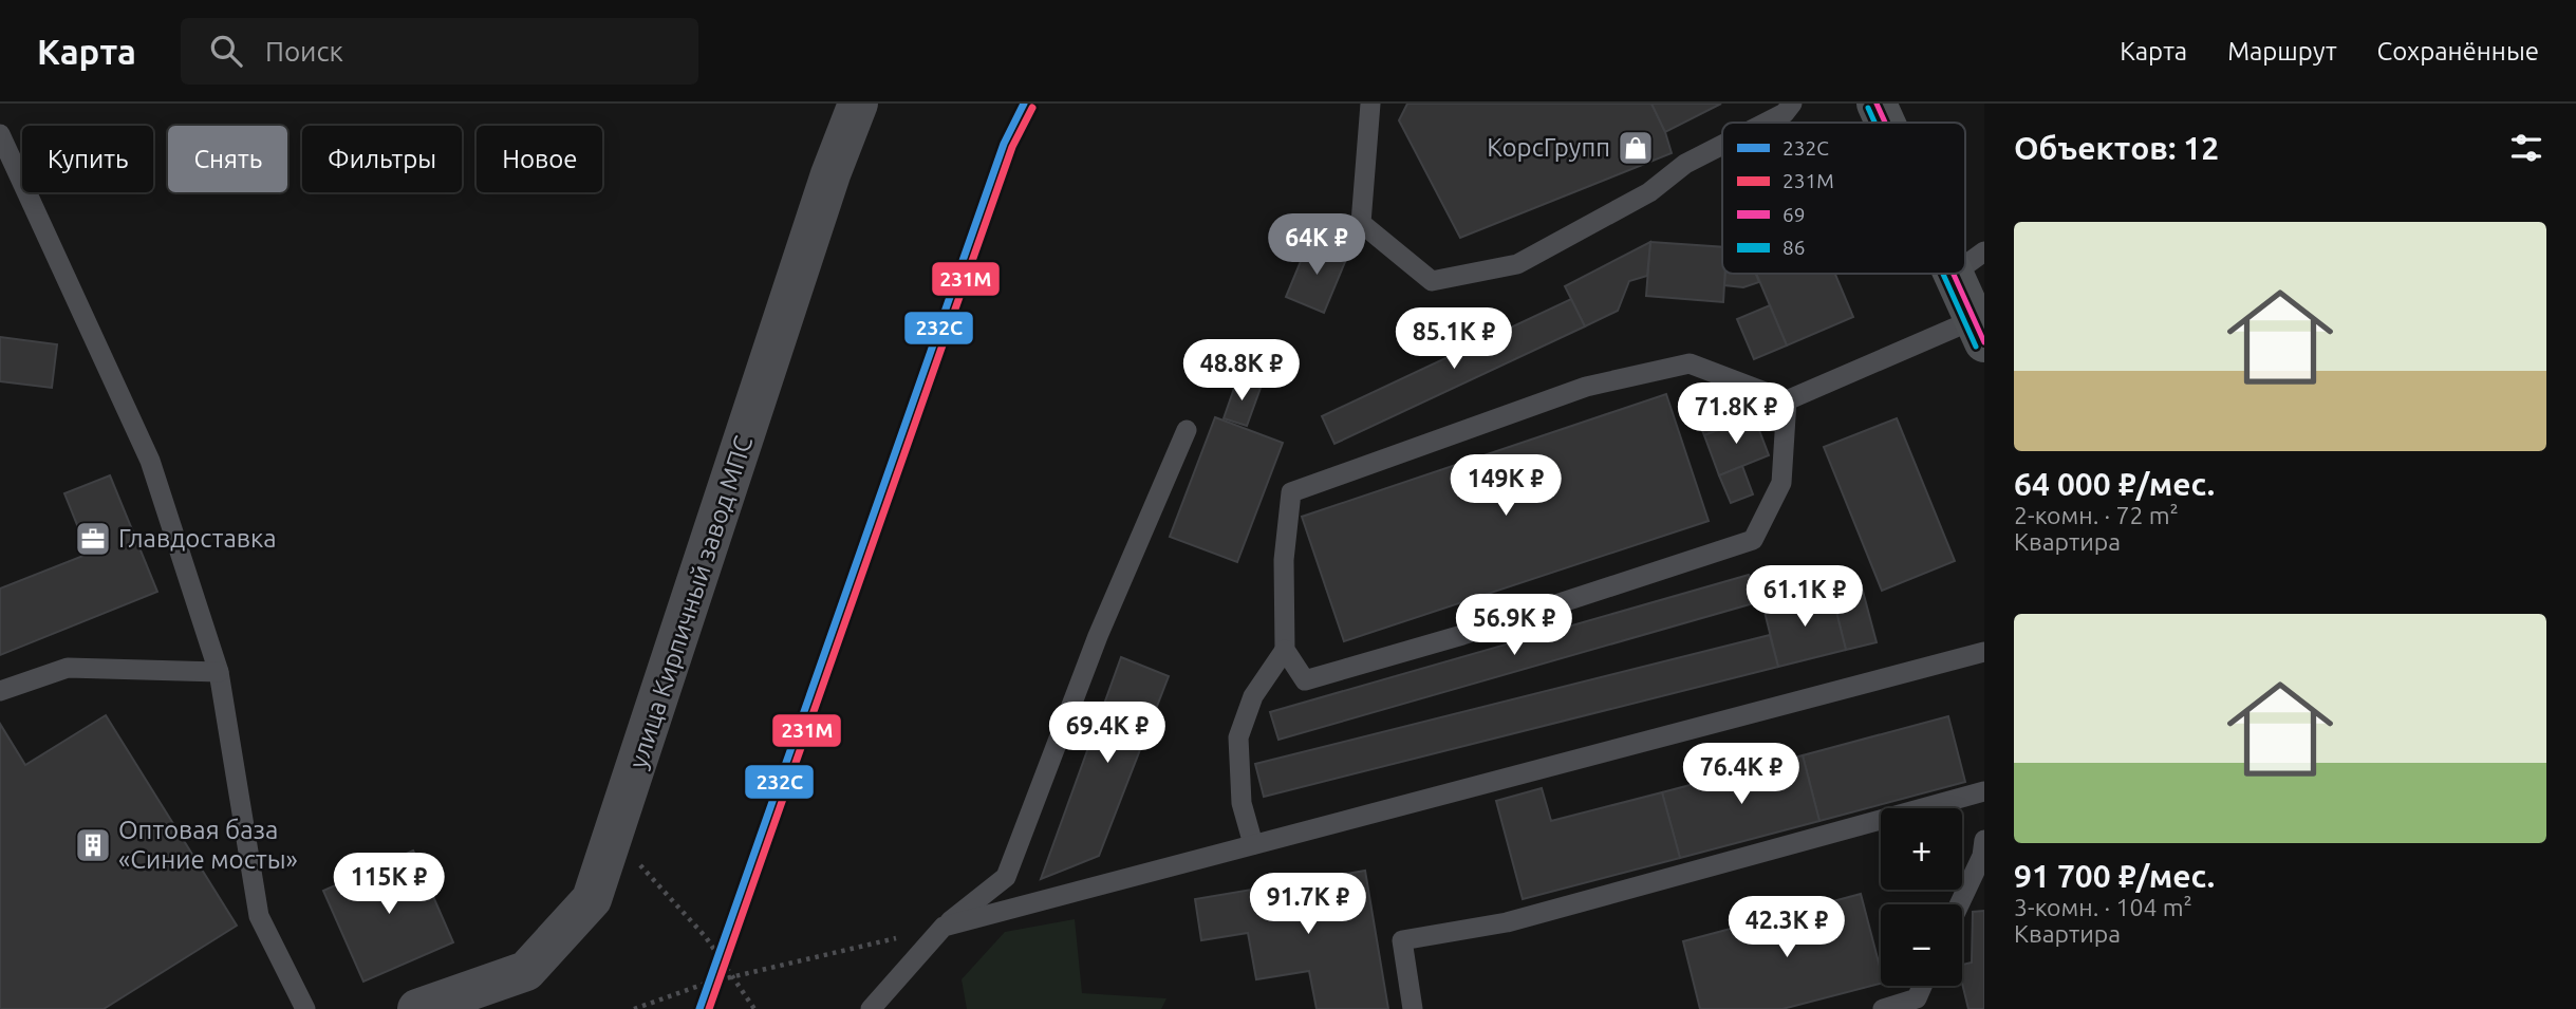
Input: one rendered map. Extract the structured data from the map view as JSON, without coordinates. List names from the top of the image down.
{
  "streets": {
    "street": ["улица Кирпичный завод МПС"]
  },
  "places": {
    "shop": ["КорсГрупп"],
    "office": ["Главдоставка"],
    "building": ["Оптовая база «Синие мосты»"]
  },
  "lines": [
    "transit line 232C",
    "transit line 69",
    "transit line 231М",
    "transit line 86"
  ],
  "legend": [
    "232C",
    "231М",
    "69",
    "86"
  ],
  "page": {
    "header": "Карта",
    "search": "Поиск",
    "nav": ["Карта", "Маршрут", "Сохранённые"],
    "heading": "Объектов: 12",
    "chip": [
      "Купить",
      "Снять",
      "Фильтры",
      "Новое"
    ],
    "list": [
      {
        "name": "64 000 ₽/мес.",
        "note": "2-комн. · 72 m² · Квартира"
      },
      {
        "name": "91 700 ₽/мес.",
        "note": "3-комн. · 104 m² · Квартира"
      }
    ],
    "price": [
      "64K ₽",
      "85.1K ₽",
      "48.8K ₽",
      "71.8K ₽",
      "149K ₽",
      "61.1K ₽",
      "56.9K ₽",
      "69.4K ₽",
      "76.4K ₽",
      "115K ₽",
      "91.7K ₽",
      "42.3K ₽"
    ],
    "map_buttons": ["+", "−"]
  }
}
